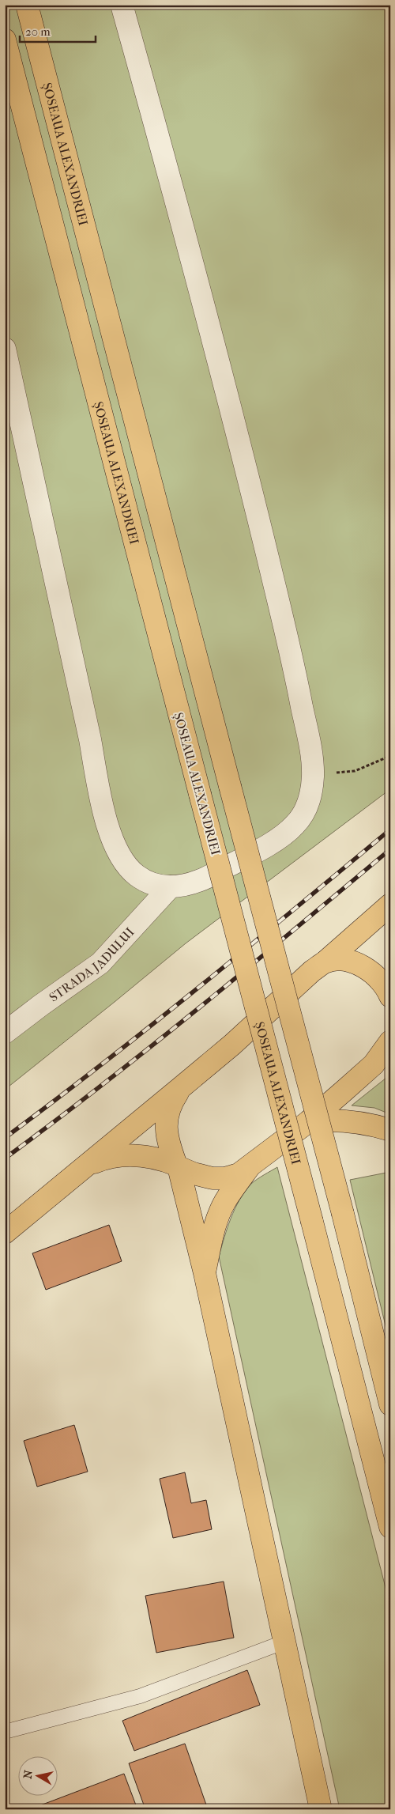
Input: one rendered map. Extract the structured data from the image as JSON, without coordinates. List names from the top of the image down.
{
  "streets": {
    "main road": ["ȘOSEAUA ALEXANDRIEI"],
    "street": ["STRADA JADULUI"]
  },
  "scale_bar": "20 m",
  "north": "left"
}
